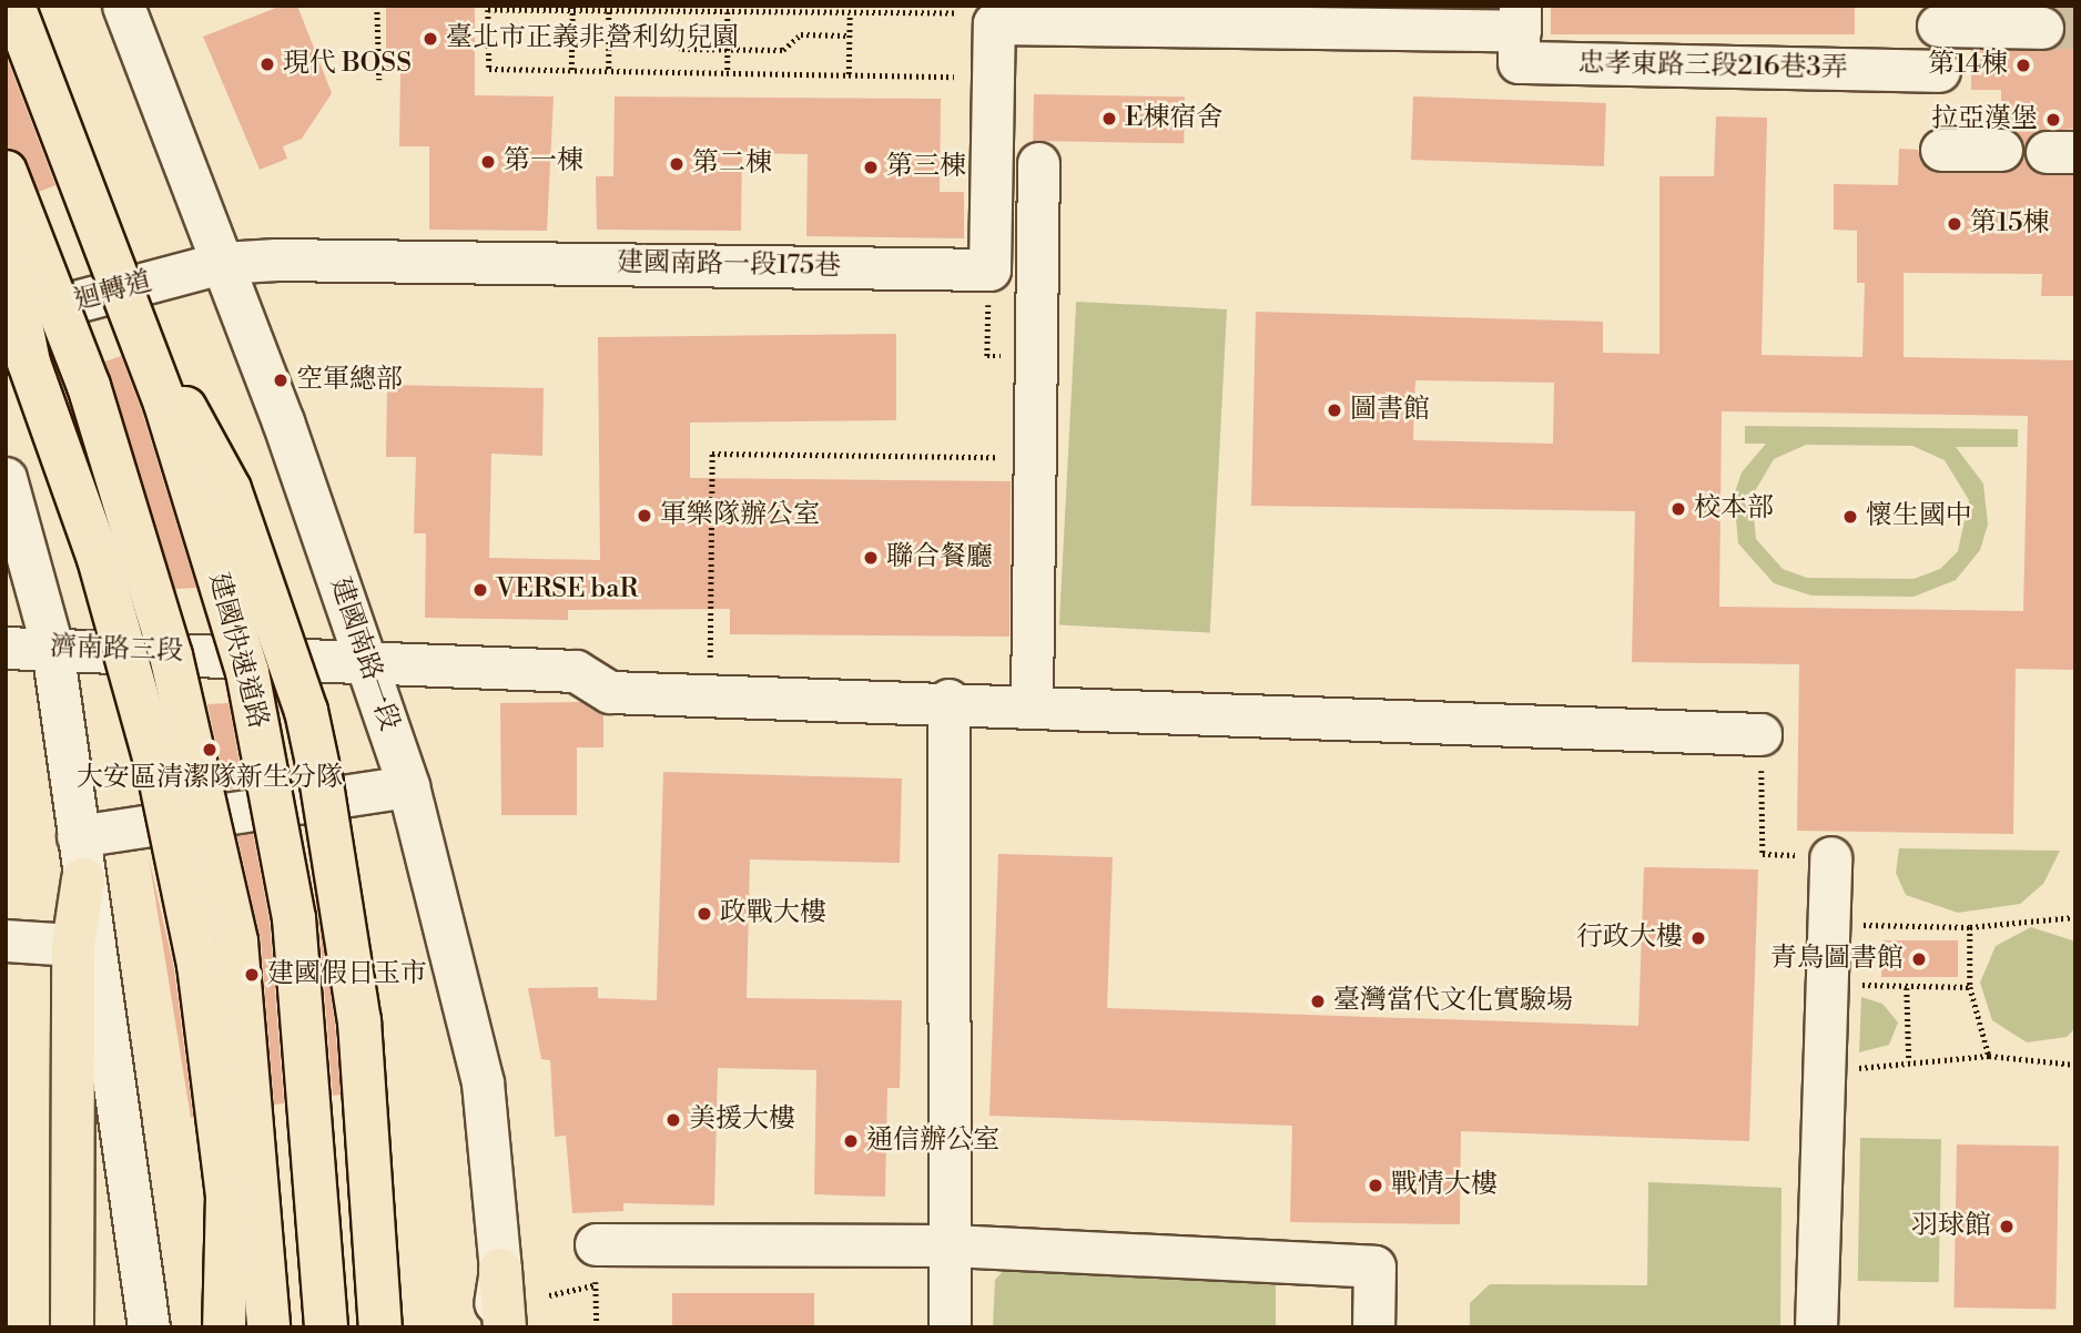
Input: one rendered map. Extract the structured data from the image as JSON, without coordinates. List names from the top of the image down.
{
  "streets": {
    "main road": ["建國快速道路"],
    "street": [
      "忠孝東路三段216巷3弄",
      "建國南路一段175巷",
      "迴轉道",
      "濟南路三段",
      "建國南路一段"
    ]
  },
  "crossings": [
    ["忠孝東路三段216巷3弄", "建國南路一段175巷"],
    ["建國南路一段175巷", "迴轉道"],
    ["建國南路一段175巷", "建國南路一段"],
    ["迴轉道", "建國南路一段"],
    ["濟南路三段", "建國南路一段"]
  ],
  "places": [
    "臺北市正義非營利幼兒園",
    "現代 BOSS",
    "第14棟",
    "E棟宿舍",
    "拉亞漢堡",
    "第一棟",
    "第二棟",
    "第三棟",
    "第15棟",
    "空軍總部",
    "圖書館",
    "校本部",
    "軍樂隊辦公室",
    "懷生國中",
    "聯合餐廳",
    "VERSE baR",
    "大安區清潔隊新生分隊",
    "政戰大樓",
    "行政大樓",
    "青鳥圖書館",
    "建國假日玉市",
    "臺灣當代文化實驗場",
    "美援大樓",
    "通信辦公室",
    "戰情大樓",
    "羽球館"
  ]
}
